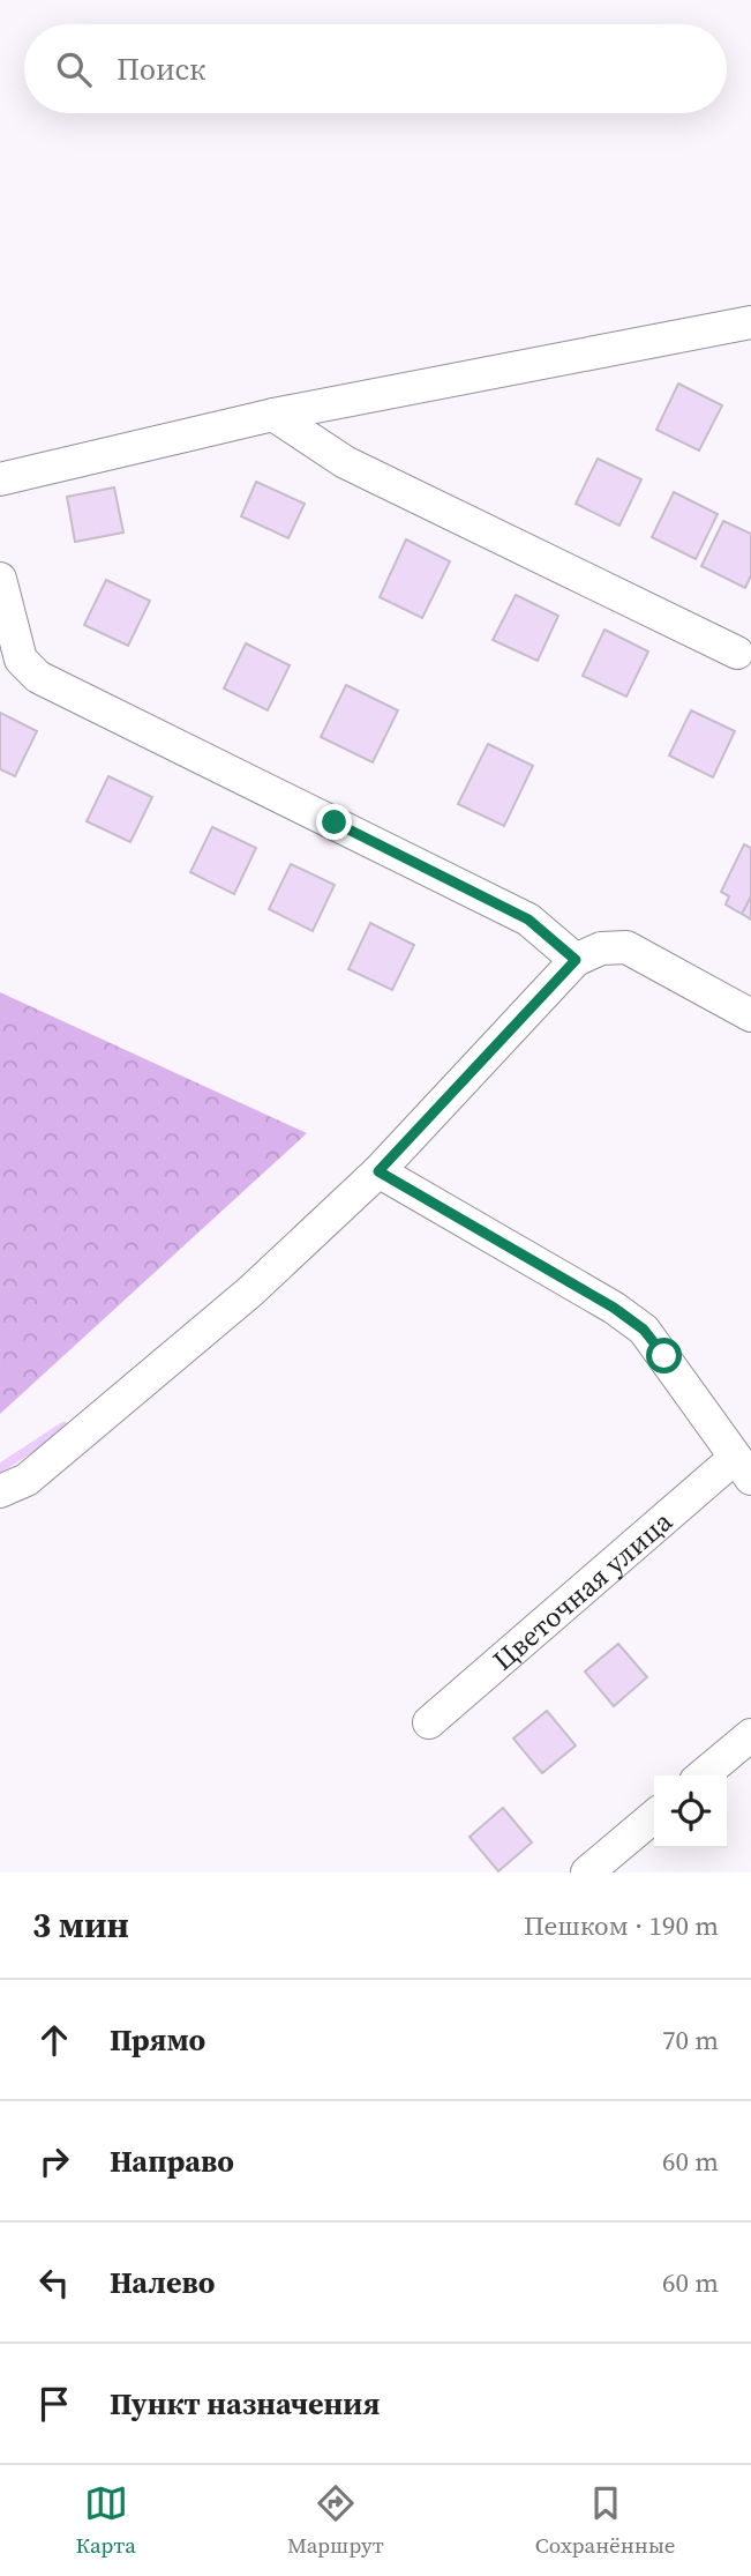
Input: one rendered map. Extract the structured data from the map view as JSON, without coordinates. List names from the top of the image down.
{
  "streets": {
    "street": ["Цветочная улица"]
  },
  "page": {
    "search": "Поиск",
    "heading": ["3 мин", "Пешком · 190 m"],
    "list": [
      ["Прямо", "70 m"],
      ["Направо", "60 m"],
      ["Налево", "60 m"],
      "Пункт назначения"
    ],
    "nav": ["Карта", "Маршрут", "Сохранённые"]
  }
}
